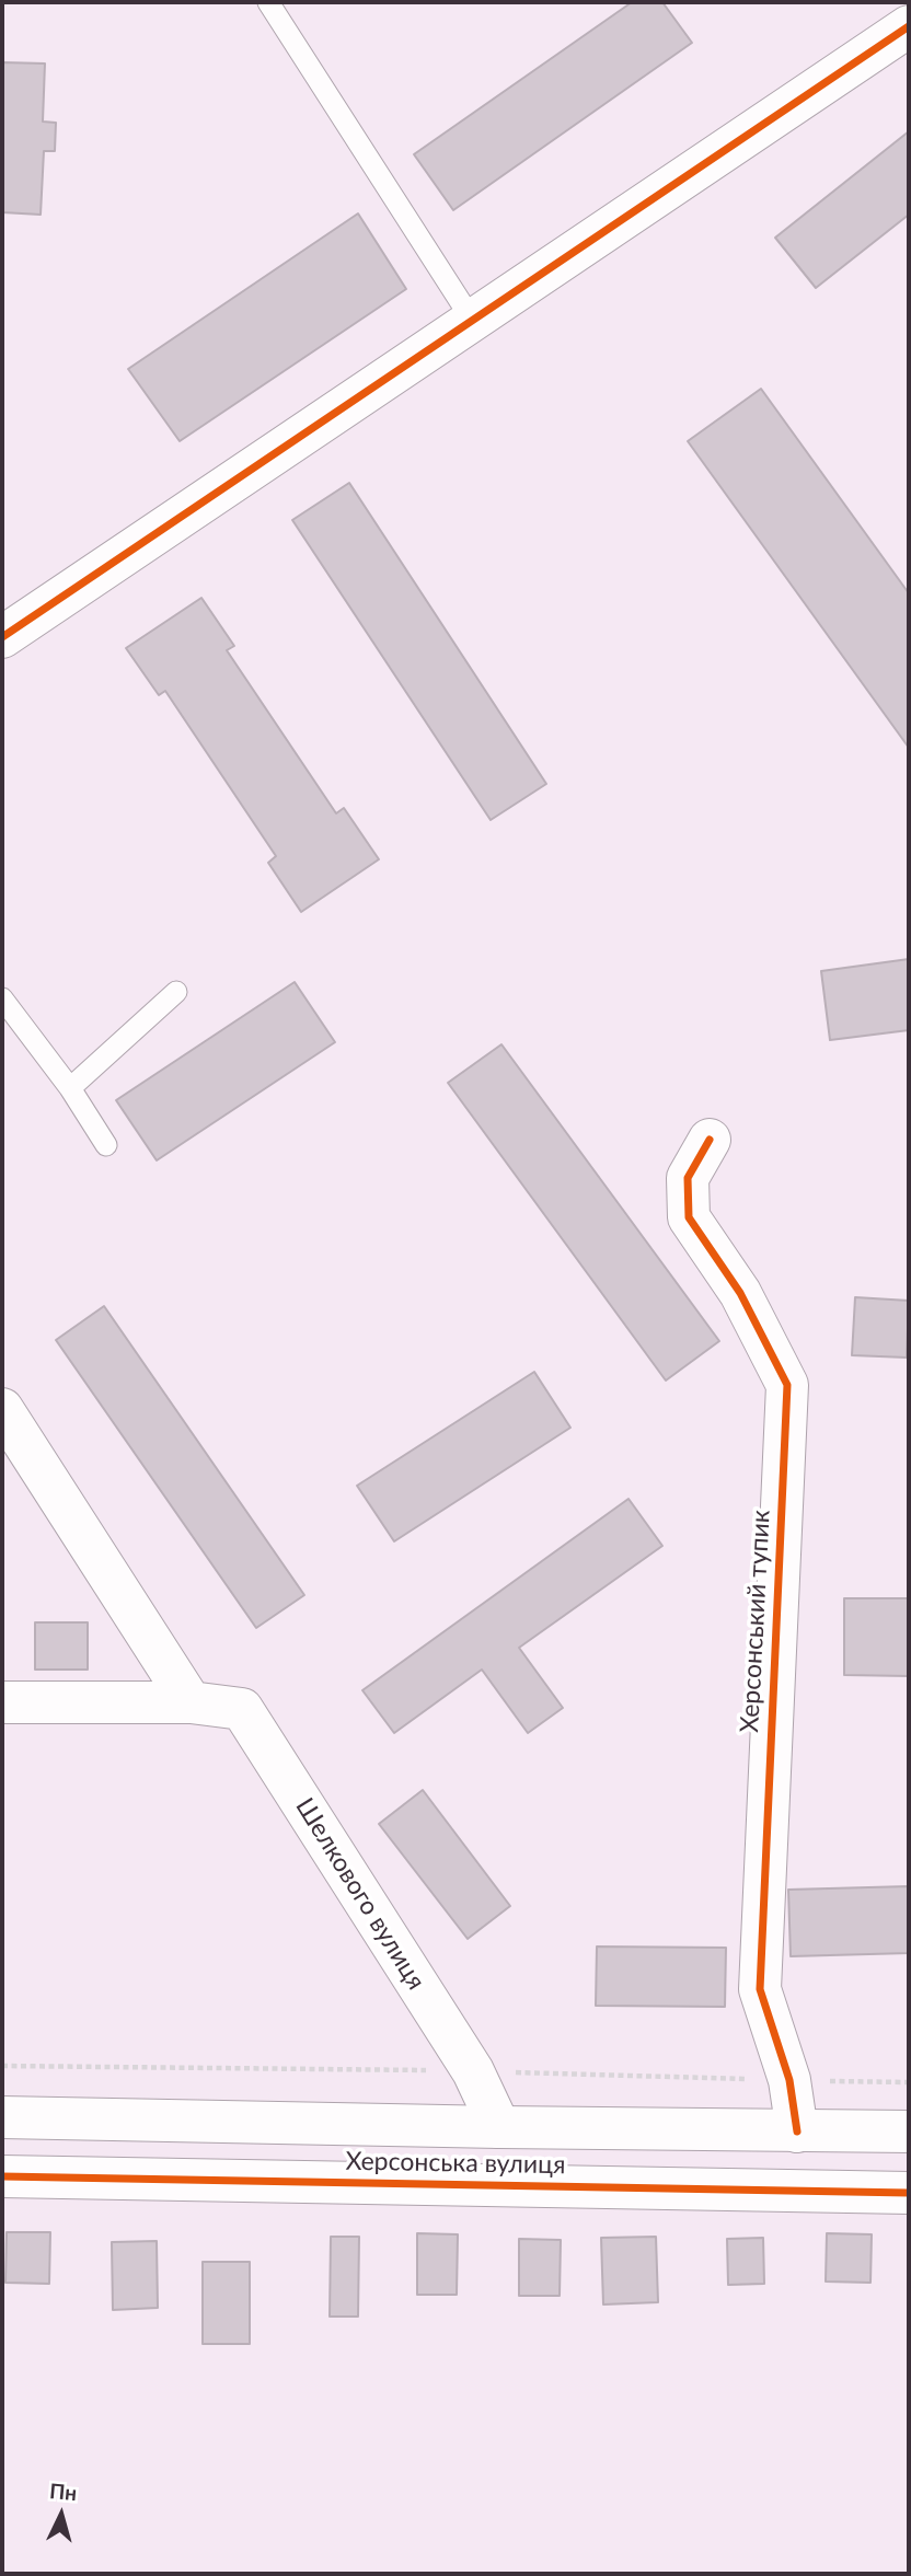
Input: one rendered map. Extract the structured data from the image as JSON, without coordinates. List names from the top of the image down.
{
  "streets": {
    "street": ["Херсонський тупик", "Шелкового вулиця", "Херсонська вулиця"]
  },
  "crossings": [
    ["Херсонський тупик", "Херсонська вулиця"],
    ["Шелкового вулиця", "Херсонська вулиця"]
  ],
  "north": "top"
}
